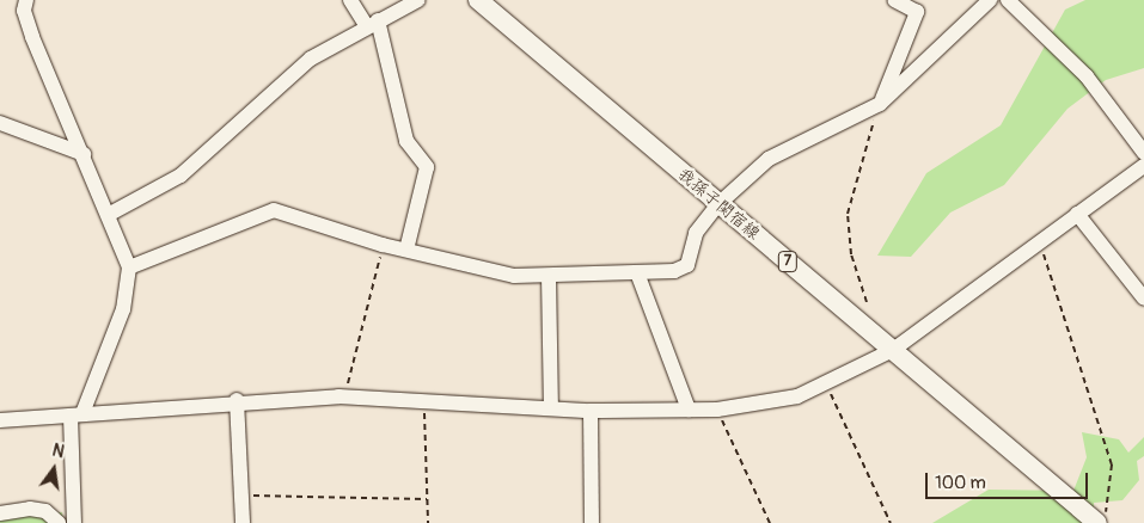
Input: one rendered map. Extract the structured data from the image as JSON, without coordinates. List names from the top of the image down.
{
  "streets": {
    "main road": ["我孫子関宿線", "7"]
  },
  "scale_bar": "100 m",
  "north": "top"
}
